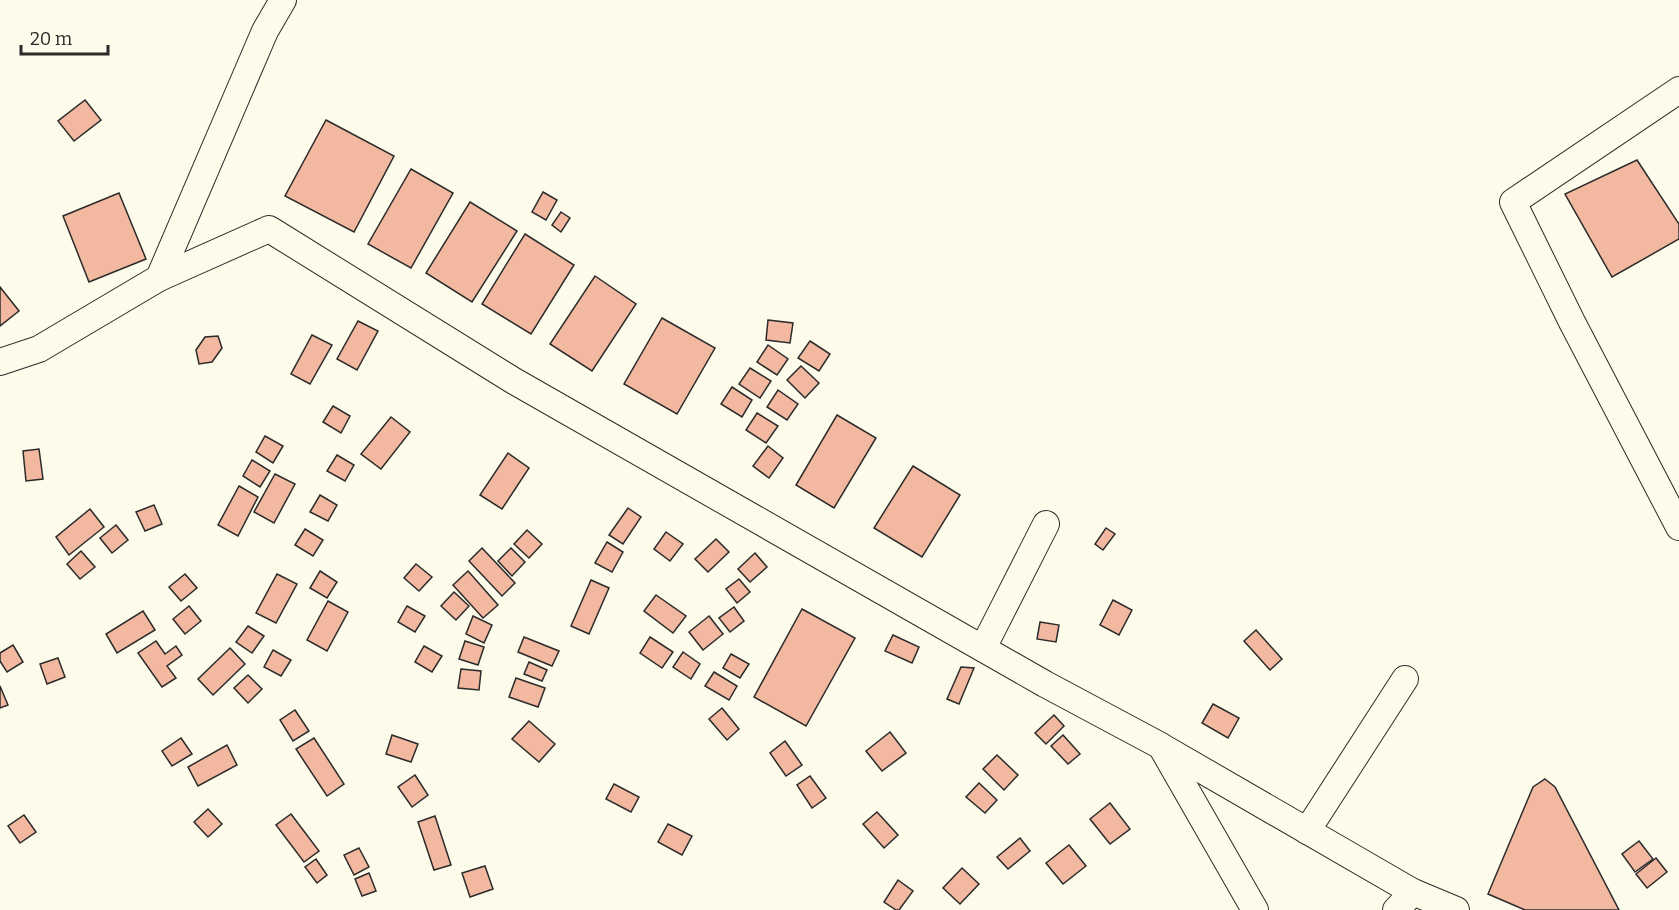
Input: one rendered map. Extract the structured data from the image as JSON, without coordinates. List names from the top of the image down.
{
  "scale_bar": "20 m"
}
